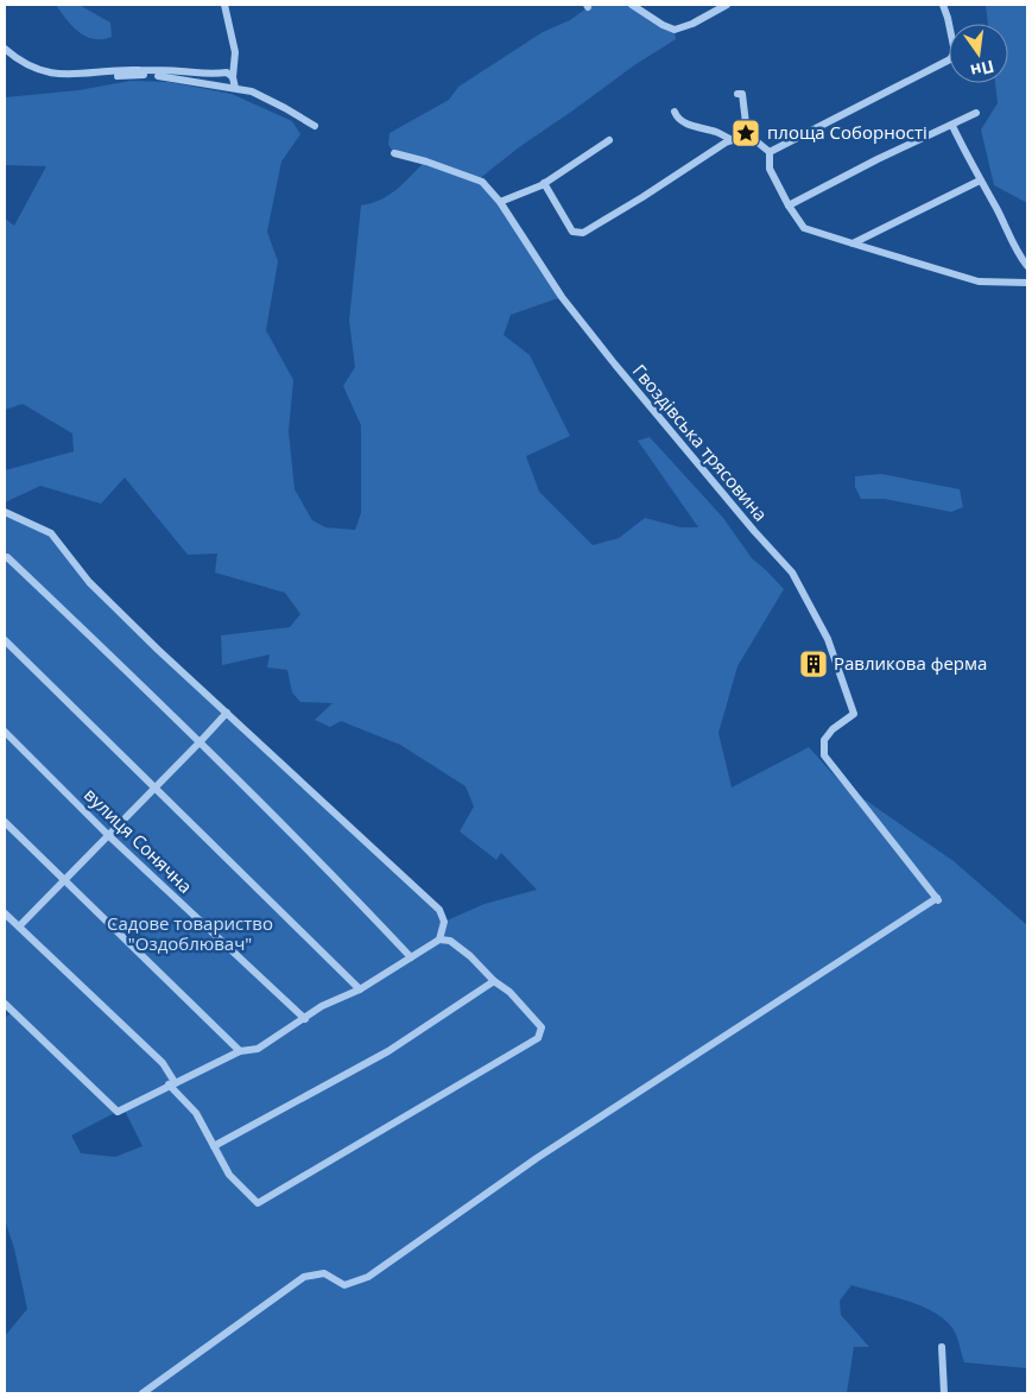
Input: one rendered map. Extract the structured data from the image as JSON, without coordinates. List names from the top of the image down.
{
  "streets": {
    "street": ["Гвоздівська трясовина", "вулиця Сонячна"]
  },
  "parks": ["Садове товариство \"Оздоблювач\""],
  "places": {
    "place": ["площа Соборності"],
    "building": ["Равликова ферма"]
  },
  "north": "bottom"
}
